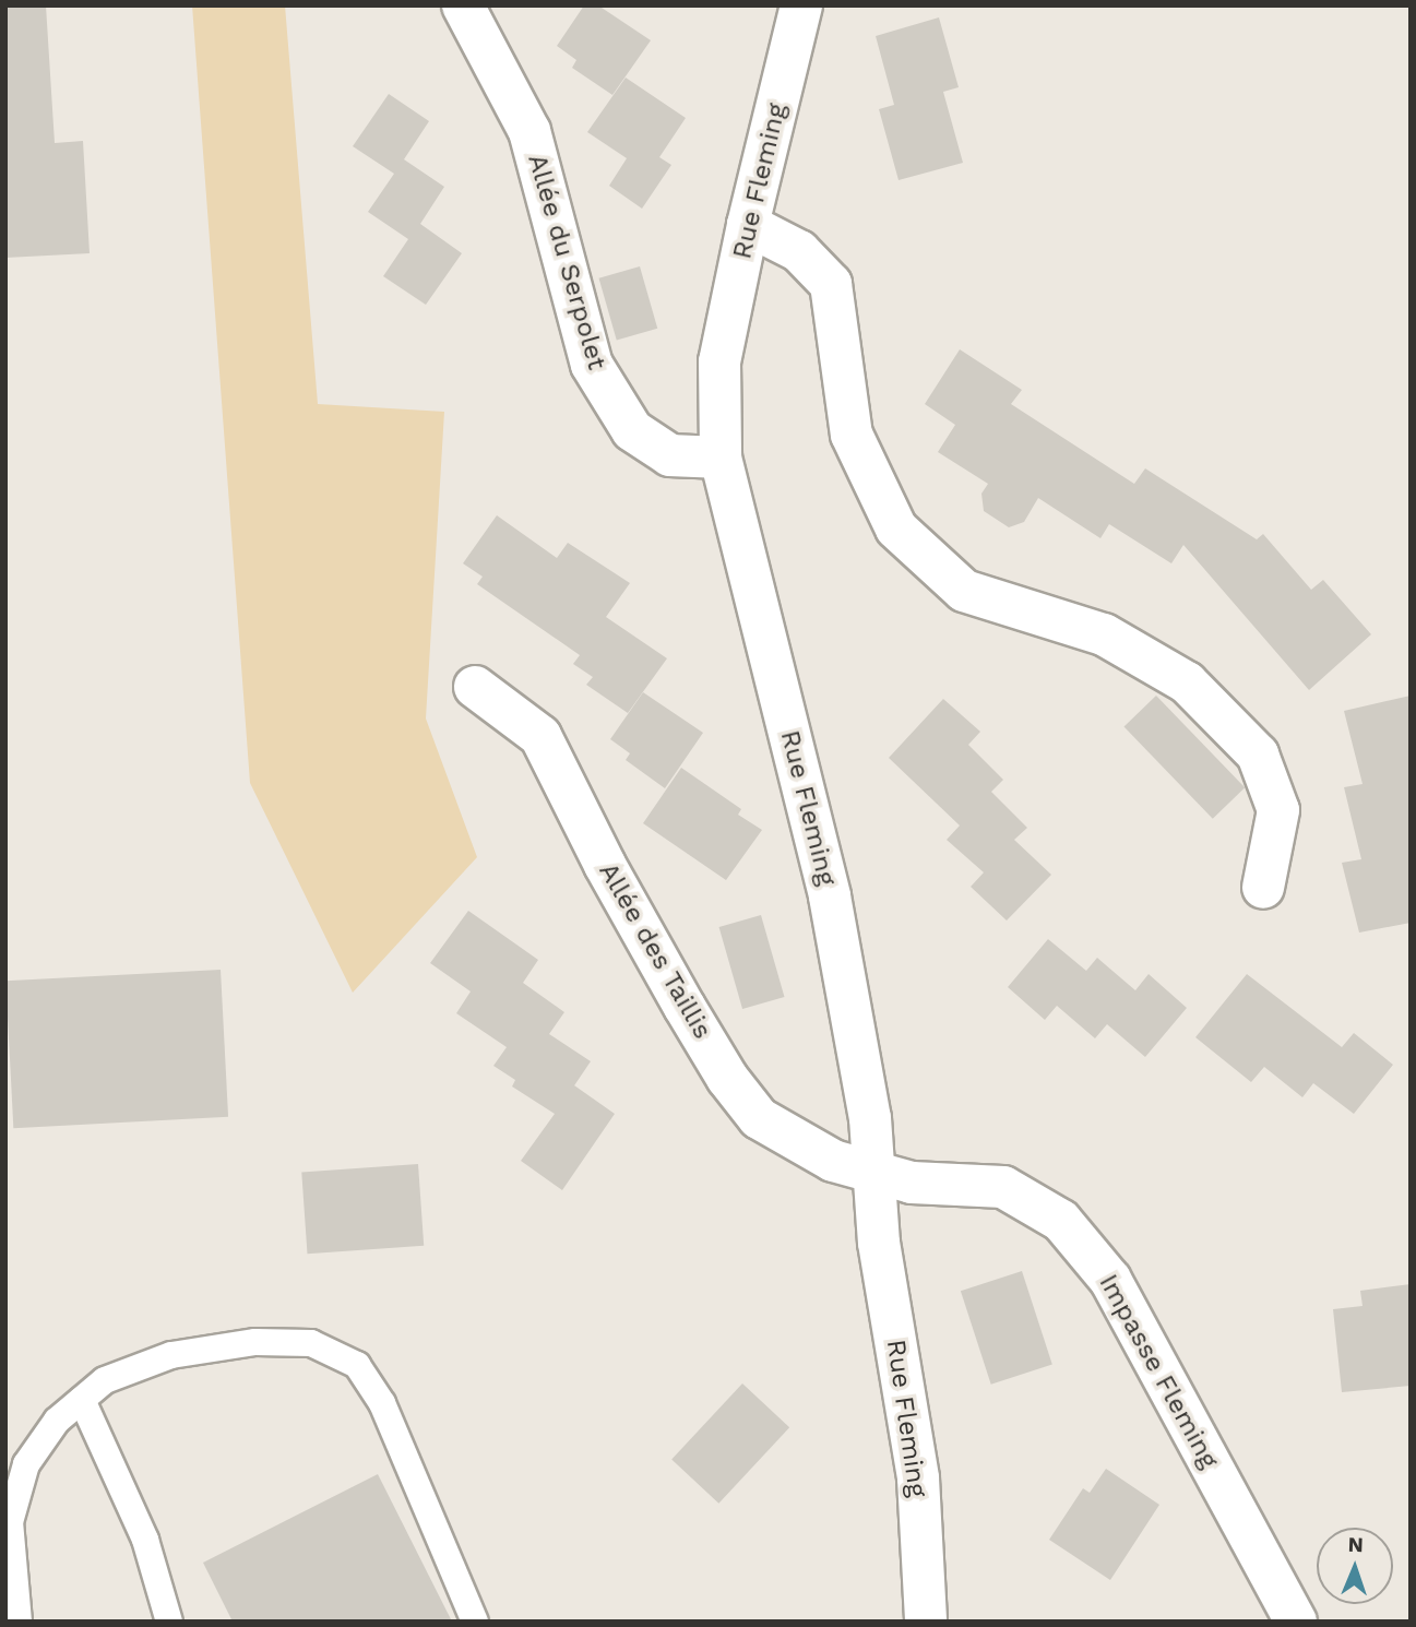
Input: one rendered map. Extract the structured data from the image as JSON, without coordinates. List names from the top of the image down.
{
  "streets": {
    "street": [
      "Rue Fleming",
      "Allée du Serpolet",
      "Allée des Taillis",
      "Impasse Fleming"
    ]
  },
  "crossings": [
    ["Rue Fleming", "Allée du Serpolet"],
    ["Rue Fleming", "Allée des Taillis"],
    ["Rue Fleming", "Impasse Fleming"],
    ["Allée des Taillis", "Impasse Fleming"]
  ],
  "north": "top"
}
